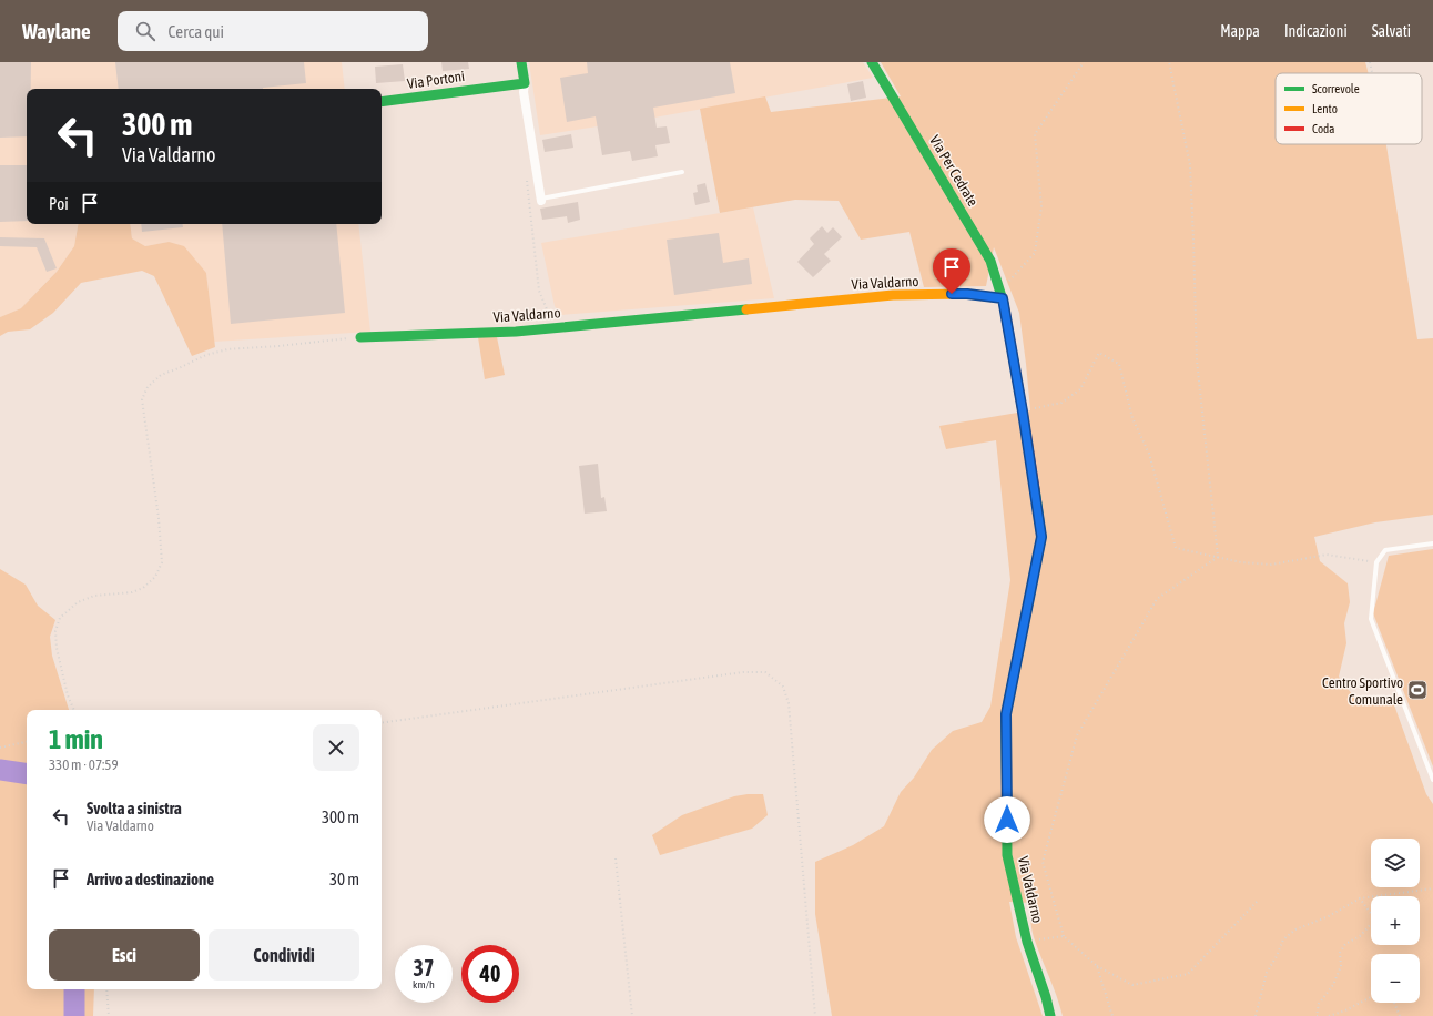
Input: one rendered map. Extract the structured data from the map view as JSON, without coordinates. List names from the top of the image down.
{
  "streets": {
    "street": ["Via Portoni", "Via Per Cedrate", "Via Valdarno"]
  },
  "crossings": [
    ["Via Per Cedrate", "Via Valdarno"]
  ],
  "places": {
    "sports": ["Centro Sportivo Comunale"]
  },
  "legend": ["Scorrevole", "Lento", "Coda"],
  "page": {
    "header": "Waylane",
    "search": "Cerca qui",
    "nav": ["Mappa", "Indicazioni", "Salvati"],
    "turn": ["300 m", "Via Valdarno"],
    "then": "Poi",
    "heading": ["1 min", "330 m · 07:59"],
    "list": [
      {
        "name": "Svolta a sinistra",
        "note": "Via Valdarno",
        "value": "300 m"
      },
      {
        "name": "Arrivo a destinazione",
        "value": "30 m"
      }
    ],
    "map_buttons": ["+", "−"],
    "buttons": ["Esci", "Condividi"],
    "speed": "37 km/h",
    "limit": "40"
  }
}
